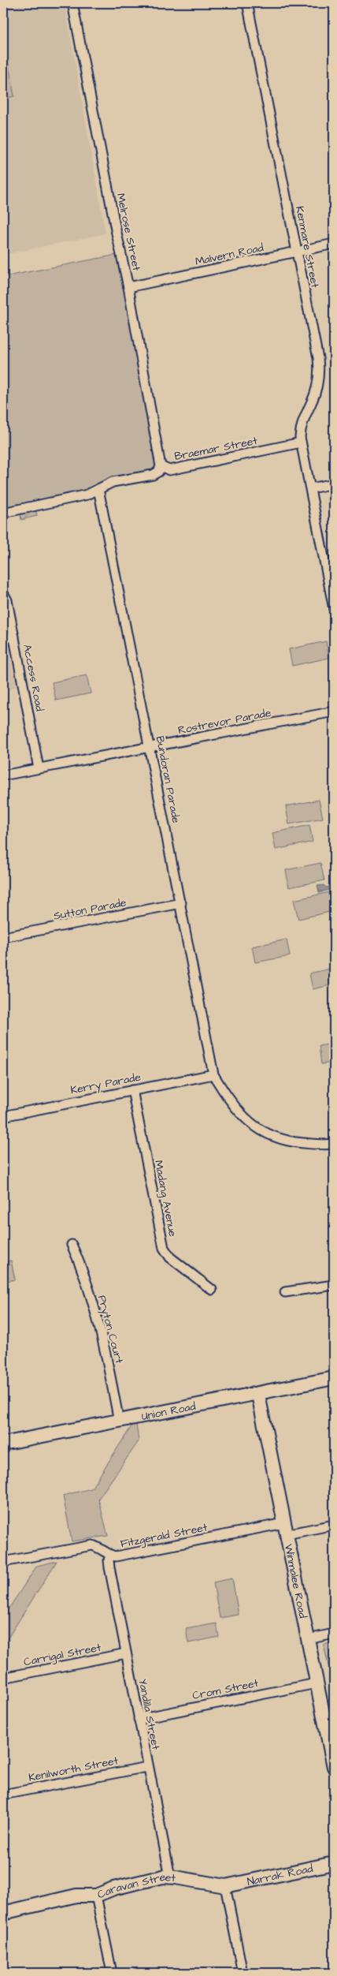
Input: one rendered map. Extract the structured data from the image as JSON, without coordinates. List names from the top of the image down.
{
  "streets": {
    "street": [
      "Melrose Street",
      "Kenmare Street",
      "Malvern Road",
      "Braemar Street",
      "Access Road",
      "Rostrevor Parade",
      "Bundoran Parade",
      "Sutton Parade",
      "Kerry Parade",
      "Madang Avenue",
      "Pryton Court",
      "Union Road",
      "Fitzgerald Street",
      "Winmalee Road",
      "Carrigal Street",
      "Crom Street",
      "Yandilla Street",
      "Kenilworth Street",
      "Narrak Road",
      "Caravan Street"
    ]
  },
  "crossings": [
    ["Melrose Street", "Malvern Road"],
    ["Melrose Street", "Braemar Street"],
    ["Kenmare Street", "Malvern Road"],
    ["Kenmare Street", "Braemar Street"],
    ["Braemar Street", "Bundoran Parade"],
    ["Access Road", "Rostrevor Parade"],
    ["Rostrevor Parade", "Bundoran Parade"],
    ["Bundoran Parade", "Sutton Parade"],
    ["Bundoran Parade", "Kerry Parade"],
    ["Kerry Parade", "Madang Avenue"],
    ["Pryton Court", "Union Road"],
    ["Union Road", "Winmalee Road"],
    ["Fitzgerald Street", "Winmalee Road"],
    ["Fitzgerald Street", "Yandilla Street"],
    ["Winmalee Road", "Crom Street"],
    ["Carrigal Street", "Yandilla Street"],
    ["Crom Street", "Yandilla Street"],
    ["Yandilla Street", "Kenilworth Street"],
    ["Yandilla Street", "Caravan Street"],
    ["Narrak Road", "Caravan Street"]
  ]
}
